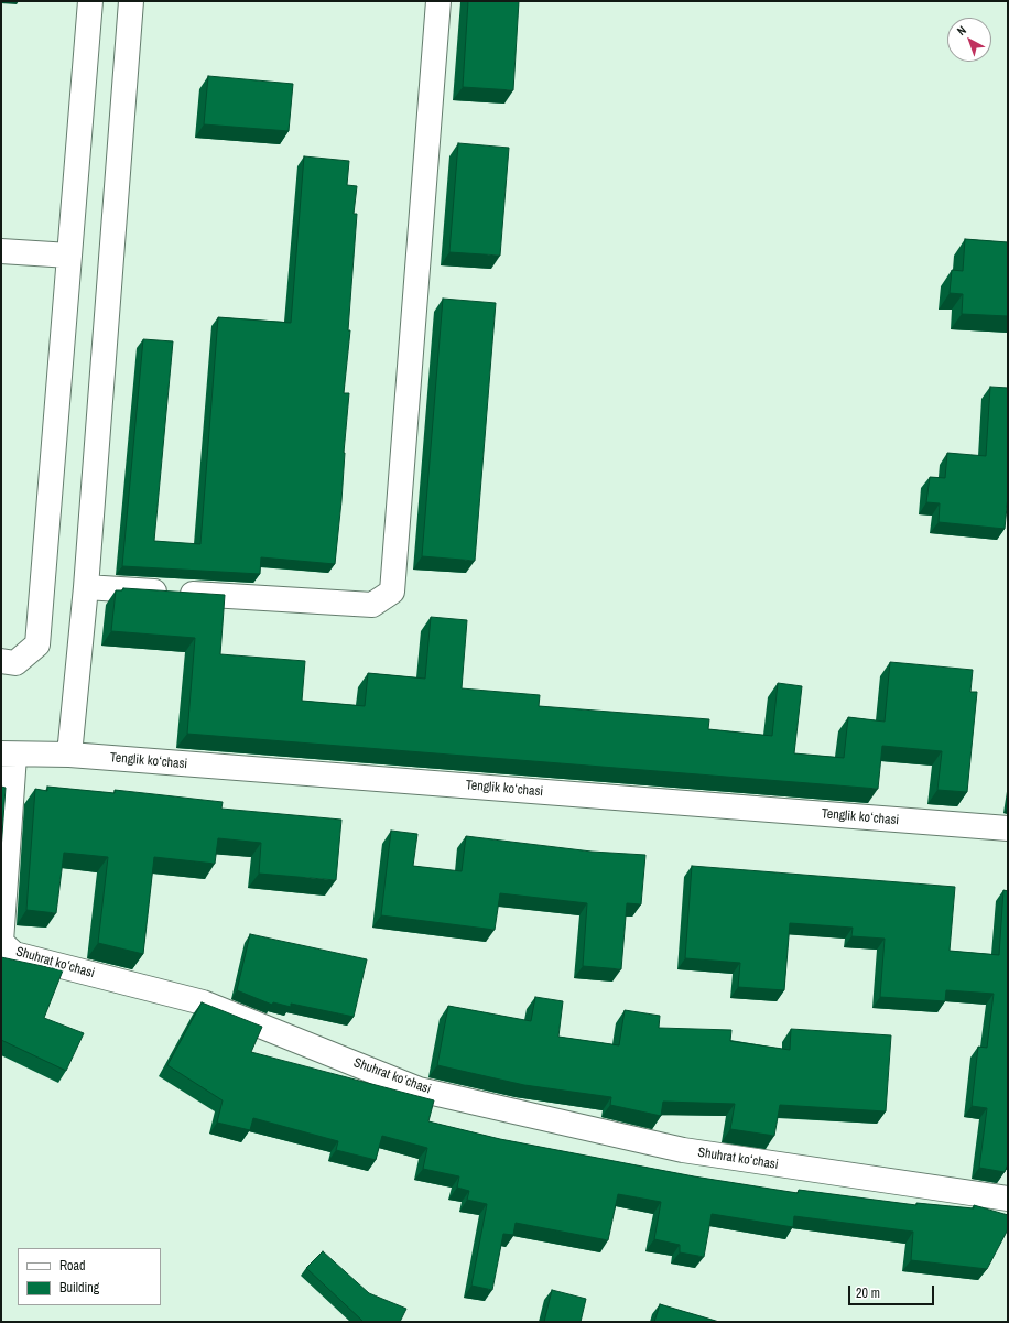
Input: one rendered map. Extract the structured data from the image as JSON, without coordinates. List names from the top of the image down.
{
  "streets": {
    "street": ["Tenglik koʻchasi", "Shuhrat koʻchasi"]
  },
  "crossings": [
    ["Tenglik koʻchasi", "Shuhrat koʻchasi"]
  ],
  "legend": ["Road", "Building"],
  "scale_bar": "20 m",
  "north": "top left"
}
